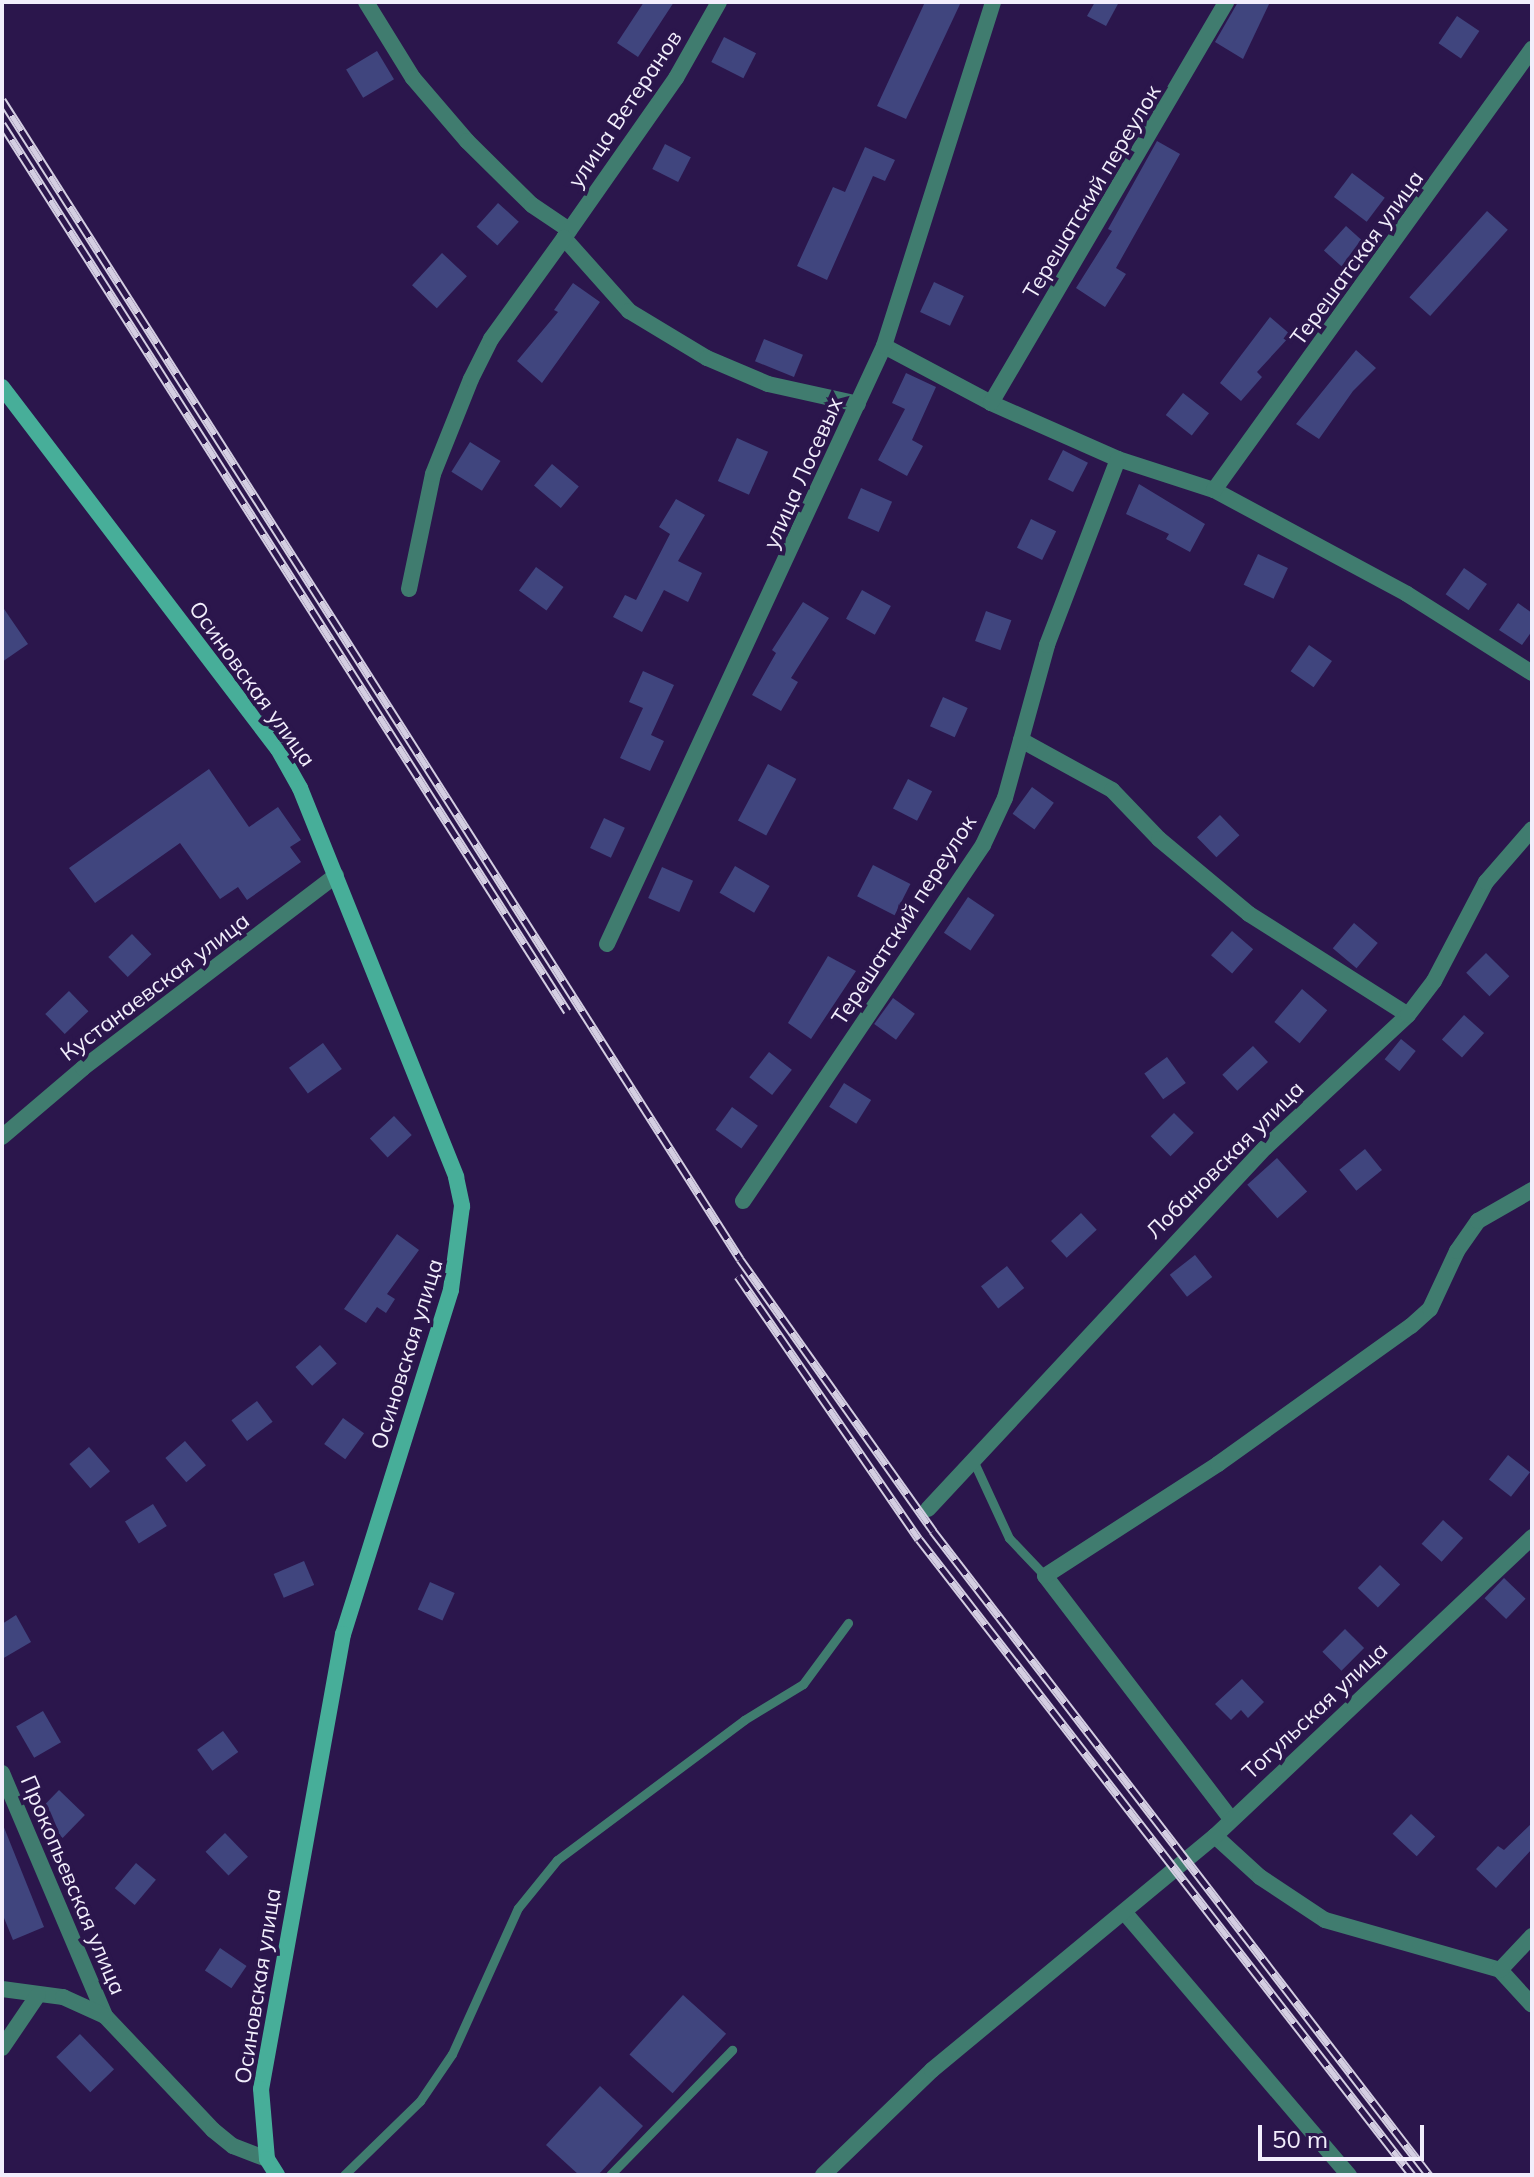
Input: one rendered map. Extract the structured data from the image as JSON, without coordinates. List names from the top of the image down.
{
  "streets": {
    "main road": ["Осиновская улица"],
    "street": [
      "улица Ветеранов",
      "Терешатский переулок",
      "Терешатская улица",
      "улица Лосевых",
      "Кустанаевская улица",
      "Лобановская улица",
      "Тогульская улица",
      "Прокопьевская улица"
    ]
  },
  "crossings": [
    ["Осиновская улица", "Кустанаевская улица"],
    ["Осиновская улица", "Прокопьевская улица"]
  ],
  "scale_bar": "50 m"
}
